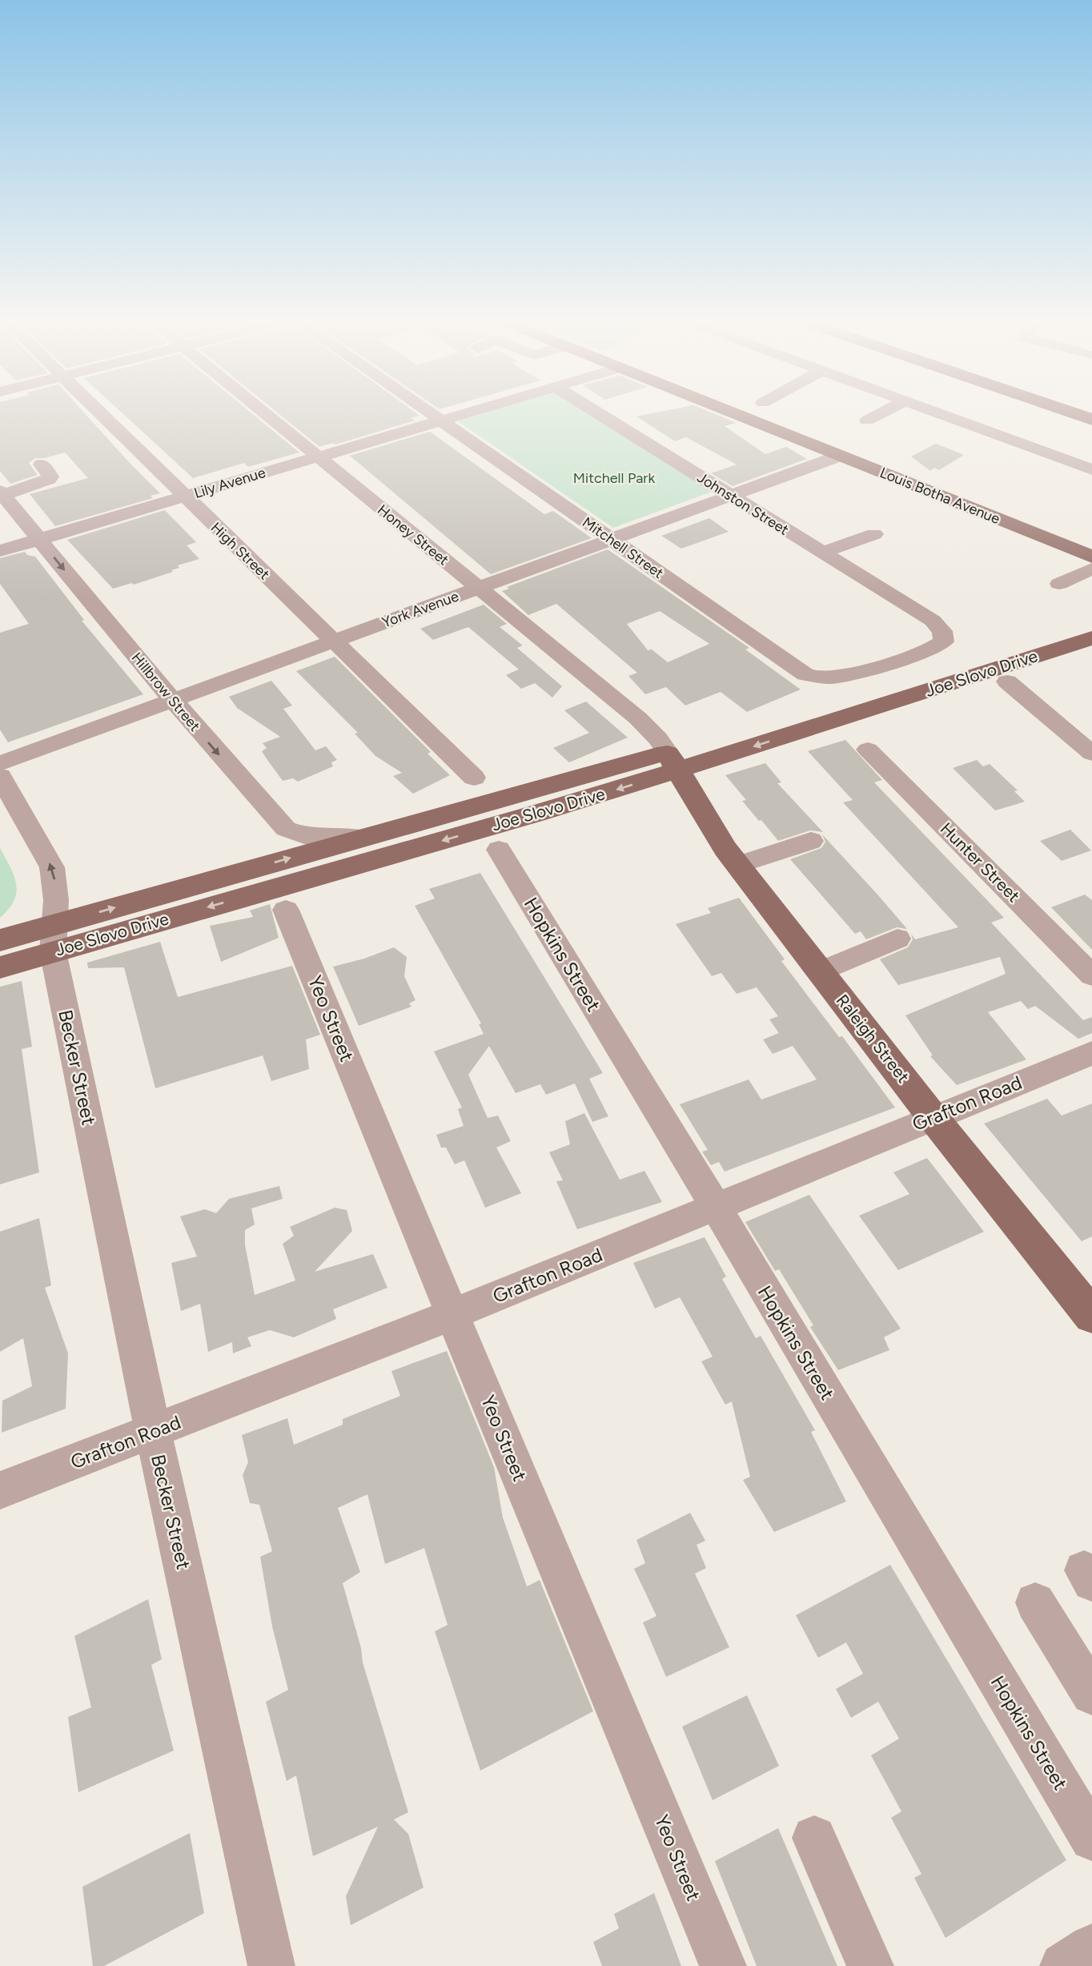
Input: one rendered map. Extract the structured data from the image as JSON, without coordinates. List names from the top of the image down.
{
  "streets": {
    "main road": ["Louis Botha Avenue", "Joe Slovo Drive", "Raleigh Street"],
    "street": [
      "Lily Avenue",
      "Johnston Street",
      "Honey Street",
      "Mitchell Street",
      "High Street",
      "York Avenue",
      "Hillbrow Street",
      "Hunter Street",
      "Hopkins Street",
      "Yeo Street",
      "Becker Street",
      "Grafton Road"
    ]
  },
  "crossings": [
    ["Lily Avenue", "Honey Street"],
    ["Lily Avenue", "Mitchell Street"],
    ["Lily Avenue", "High Street"],
    ["Lily Avenue", "Hillbrow Street"],
    ["Louis Botha Avenue", "York Avenue"],
    ["Johnston Street", "Mitchell Street"],
    ["Johnston Street", "York Avenue"],
    ["Honey Street", "York Avenue"],
    ["Honey Street", "Joe Slovo Drive"],
    ["Honey Street", "Raleigh Street"],
    ["Mitchell Street", "York Avenue"],
    ["High Street", "York Avenue"],
    ["York Avenue", "Hillbrow Street"],
    ["Joe Slovo Drive", "Hillbrow Street"],
    ["Joe Slovo Drive", "Raleigh Street"],
    ["Joe Slovo Drive", "Becker Street"],
    ["Hopkins Street", "Grafton Road"],
    ["Yeo Street", "Grafton Road"],
    ["Raleigh Street", "Grafton Road"],
    ["Becker Street", "Grafton Road"]
  ],
  "one_way": ["Hillbrow Street"],
  "parks": ["Mitchell Park"]
}
